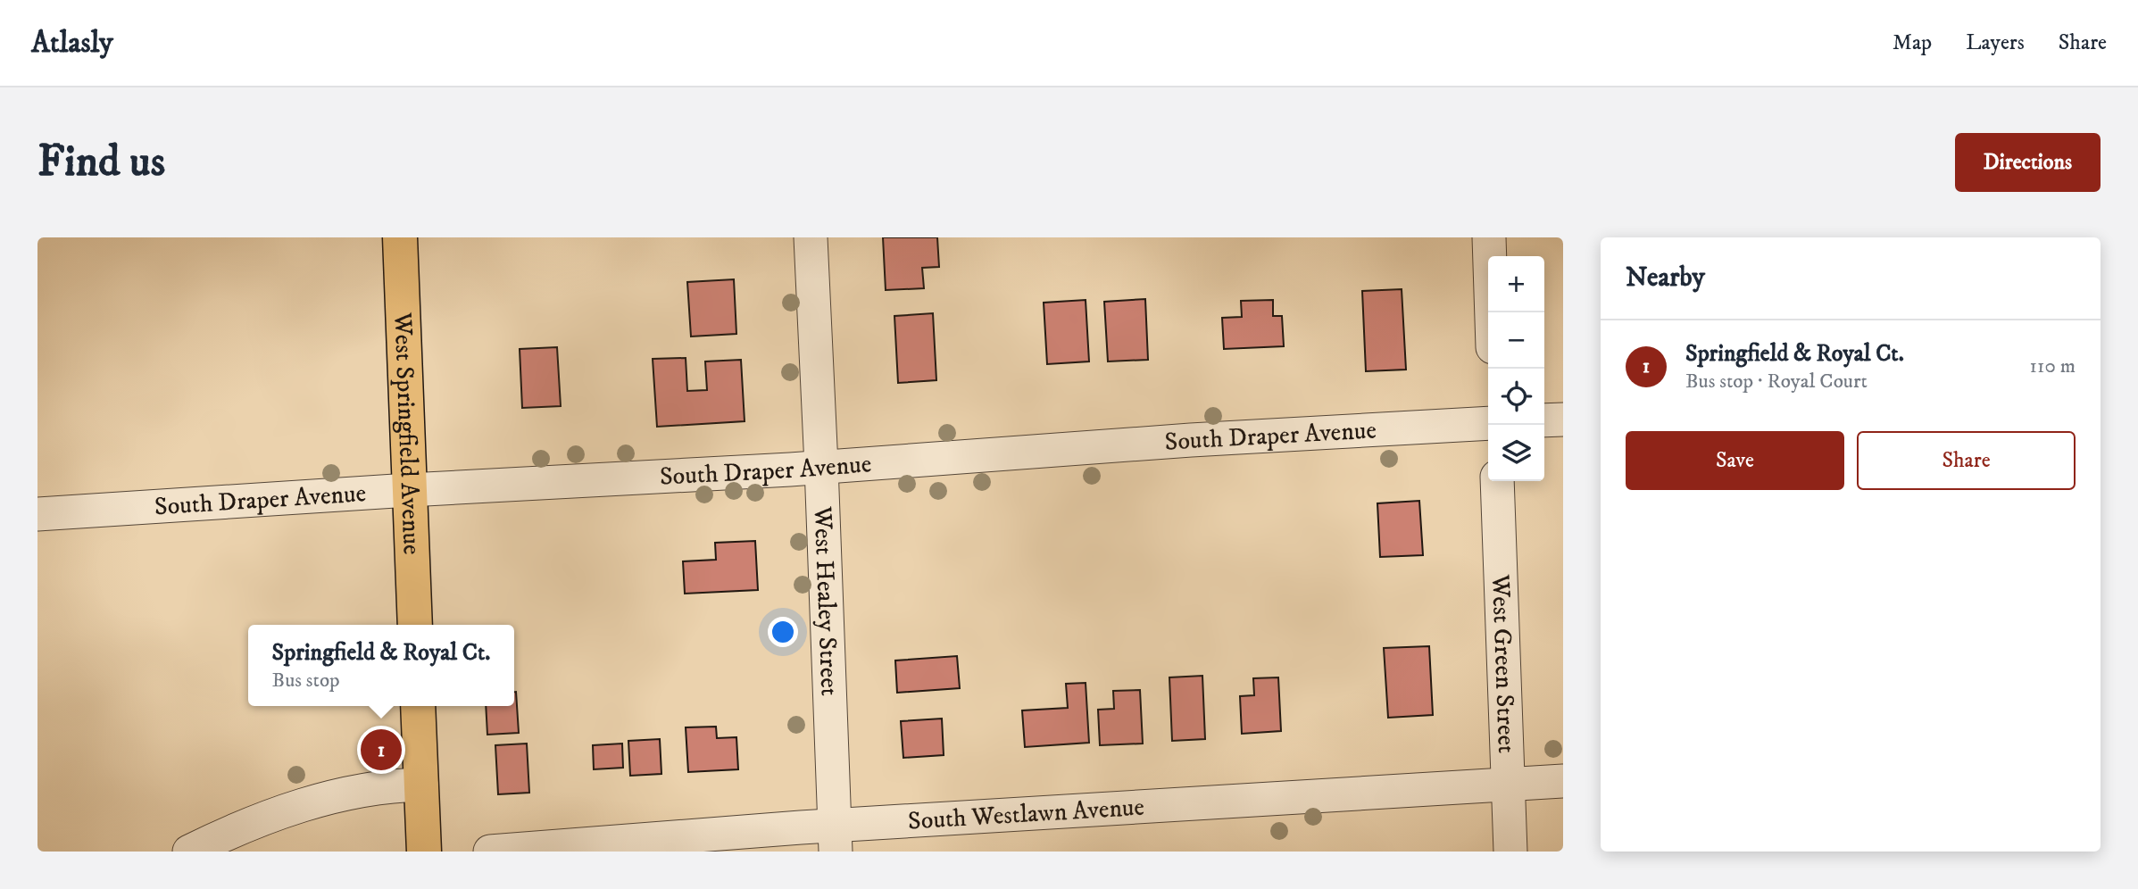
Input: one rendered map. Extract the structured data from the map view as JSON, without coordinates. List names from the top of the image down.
{
  "streets": {
    "main road": ["West Springfield Avenue"],
    "street": [
      "South Draper Avenue",
      "West Healey Street",
      "West Green Street",
      "South Westlawn Avenue"
    ]
  },
  "crossings": [
    ["West Springfield Avenue", "South Draper Avenue"],
    ["South Draper Avenue", "West Healey Street"],
    ["West Healey Street", "South Westlawn Avenue"],
    ["West Green Street", "South Westlawn Avenue"]
  ],
  "page": {
    "header": "Atlasly",
    "nav": ["Map", "Layers", "Share"],
    "buttons": [
      "Directions",
      ["Save", "Share"]
    ],
    "title": "Find us",
    "heading": "Nearby",
    "map_buttons": ["+", "−"],
    "list": [
      {
        "mark": "1",
        "name": "Springfield & Royal Ct.",
        "note": "Bus stop · Royal Court",
        "value": "110 m"
      }
    ],
    "popup": ["Springfield & Royal Ct.", "Bus stop"],
    "pins": "1"
  }
}
